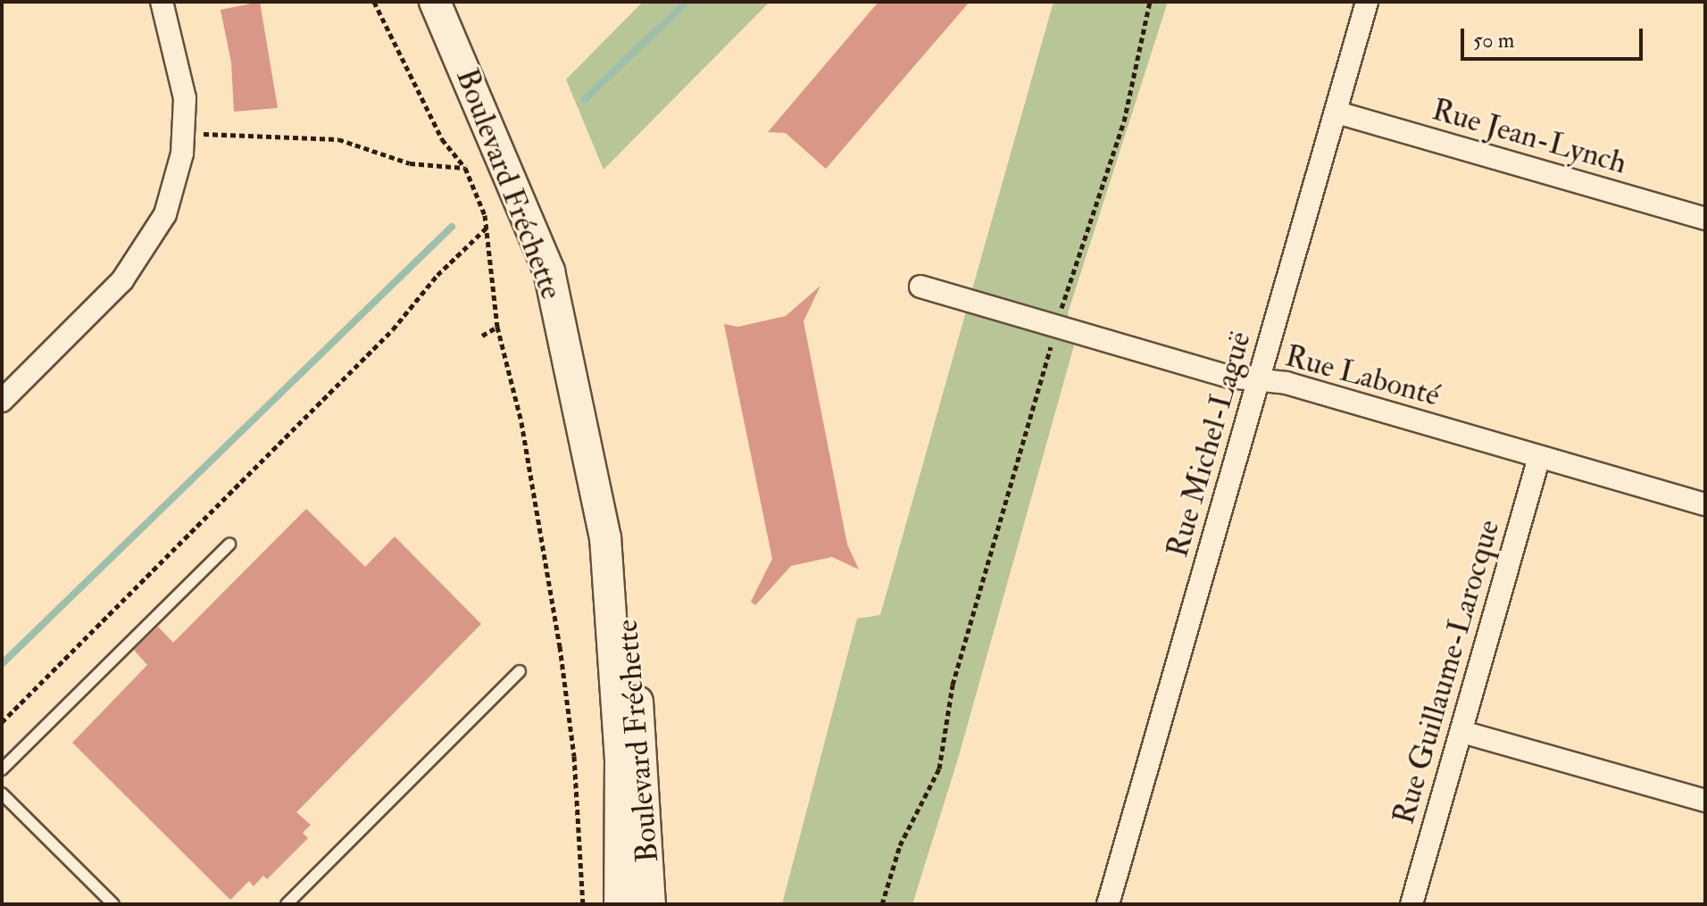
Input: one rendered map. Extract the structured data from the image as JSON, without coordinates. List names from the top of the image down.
{
  "streets": {
    "main road": ["Boulevard Fréchette"],
    "street": [
      "Rue Jean-Lynch",
      "Rue Labonté",
      "Rue Michel-Laguë",
      "Rue Guillaume-Larocque"
    ]
  },
  "crossings": [
    ["Rue Jean-Lynch", "Rue Michel-Laguë"],
    ["Rue Labonté", "Rue Michel-Laguë"],
    ["Rue Labonté", "Rue Guillaume-Larocque"]
  ],
  "scale_bar": "50 m"
}
